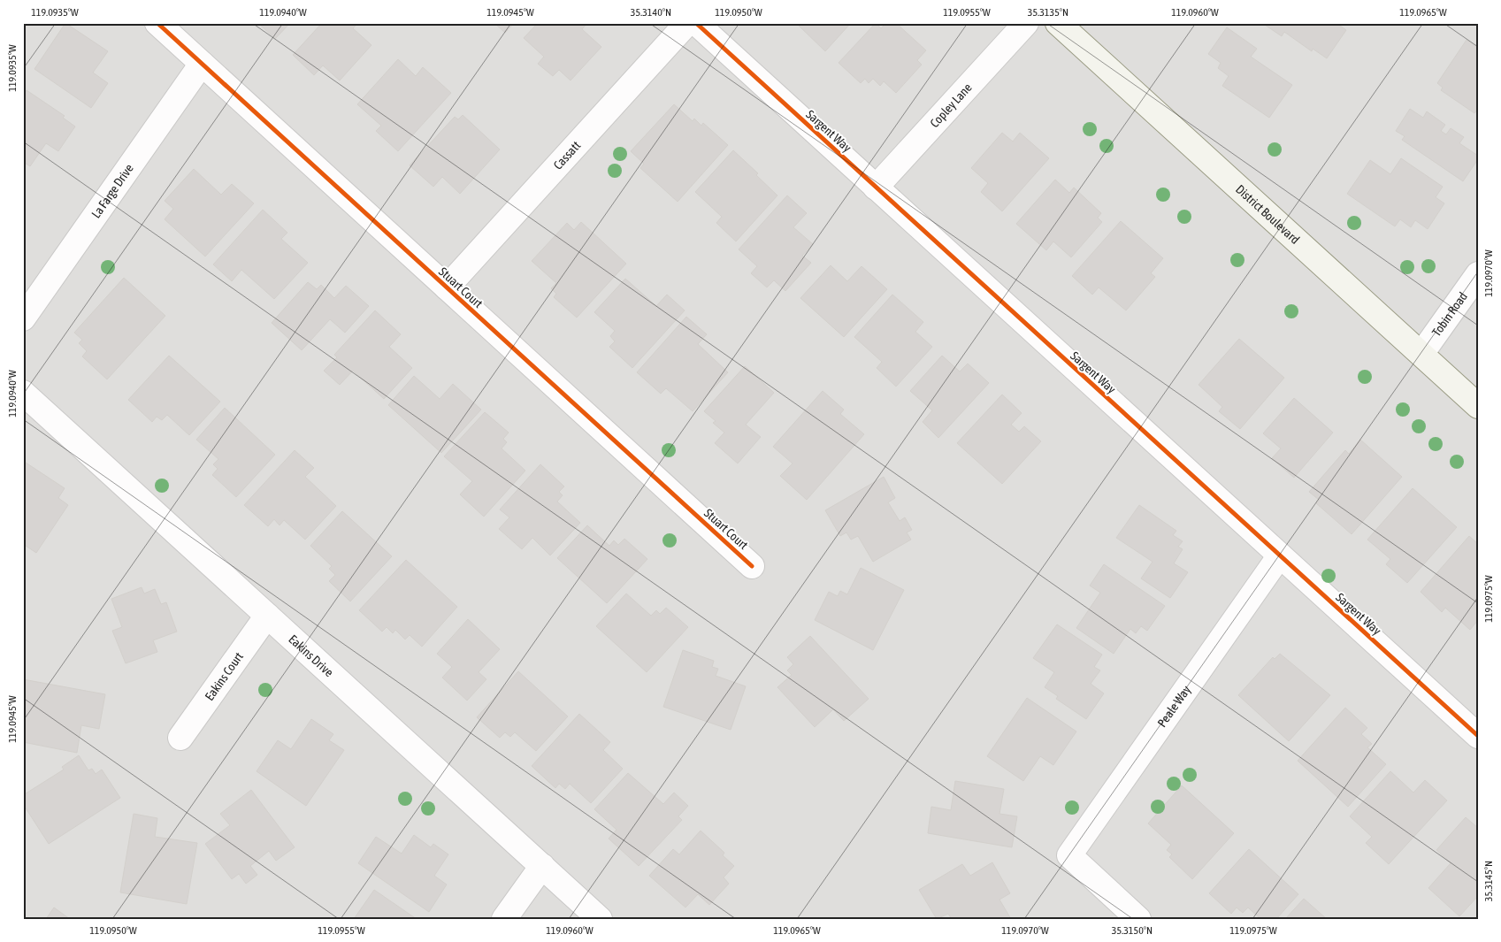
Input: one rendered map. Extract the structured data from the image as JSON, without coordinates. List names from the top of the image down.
{
  "streets": {
    "street": [
      "Copley Lane",
      "Sargent Way",
      "Cassatt",
      "La Farge Drive",
      "District Boulevard",
      "Stuart Court",
      "Tobin Road",
      "Eakins Drive",
      "Eakins Court",
      "Peale Way"
    ]
  },
  "crossings": [
    ["Copley Lane", "Sargent Way"],
    ["Sargent Way", "Peale Way"],
    ["Cassatt", "Stuart Court"],
    ["La Farge Drive", "Stuart Court"],
    ["District Boulevard", "Tobin Road"],
    ["Eakins Drive", "Eakins Court"]
  ],
  "coordinates": [
    "119.0935°W",
    "119.0940°W",
    "119.0945°W",
    "35.3140°N",
    "119.0950°W",
    "119.0955°W",
    "35.3135°N",
    "119.0960°W",
    "119.0965°W",
    "119.0970°W",
    "119.0975°W",
    "35.3145°N",
    "35.3150°N"
  ]
}
